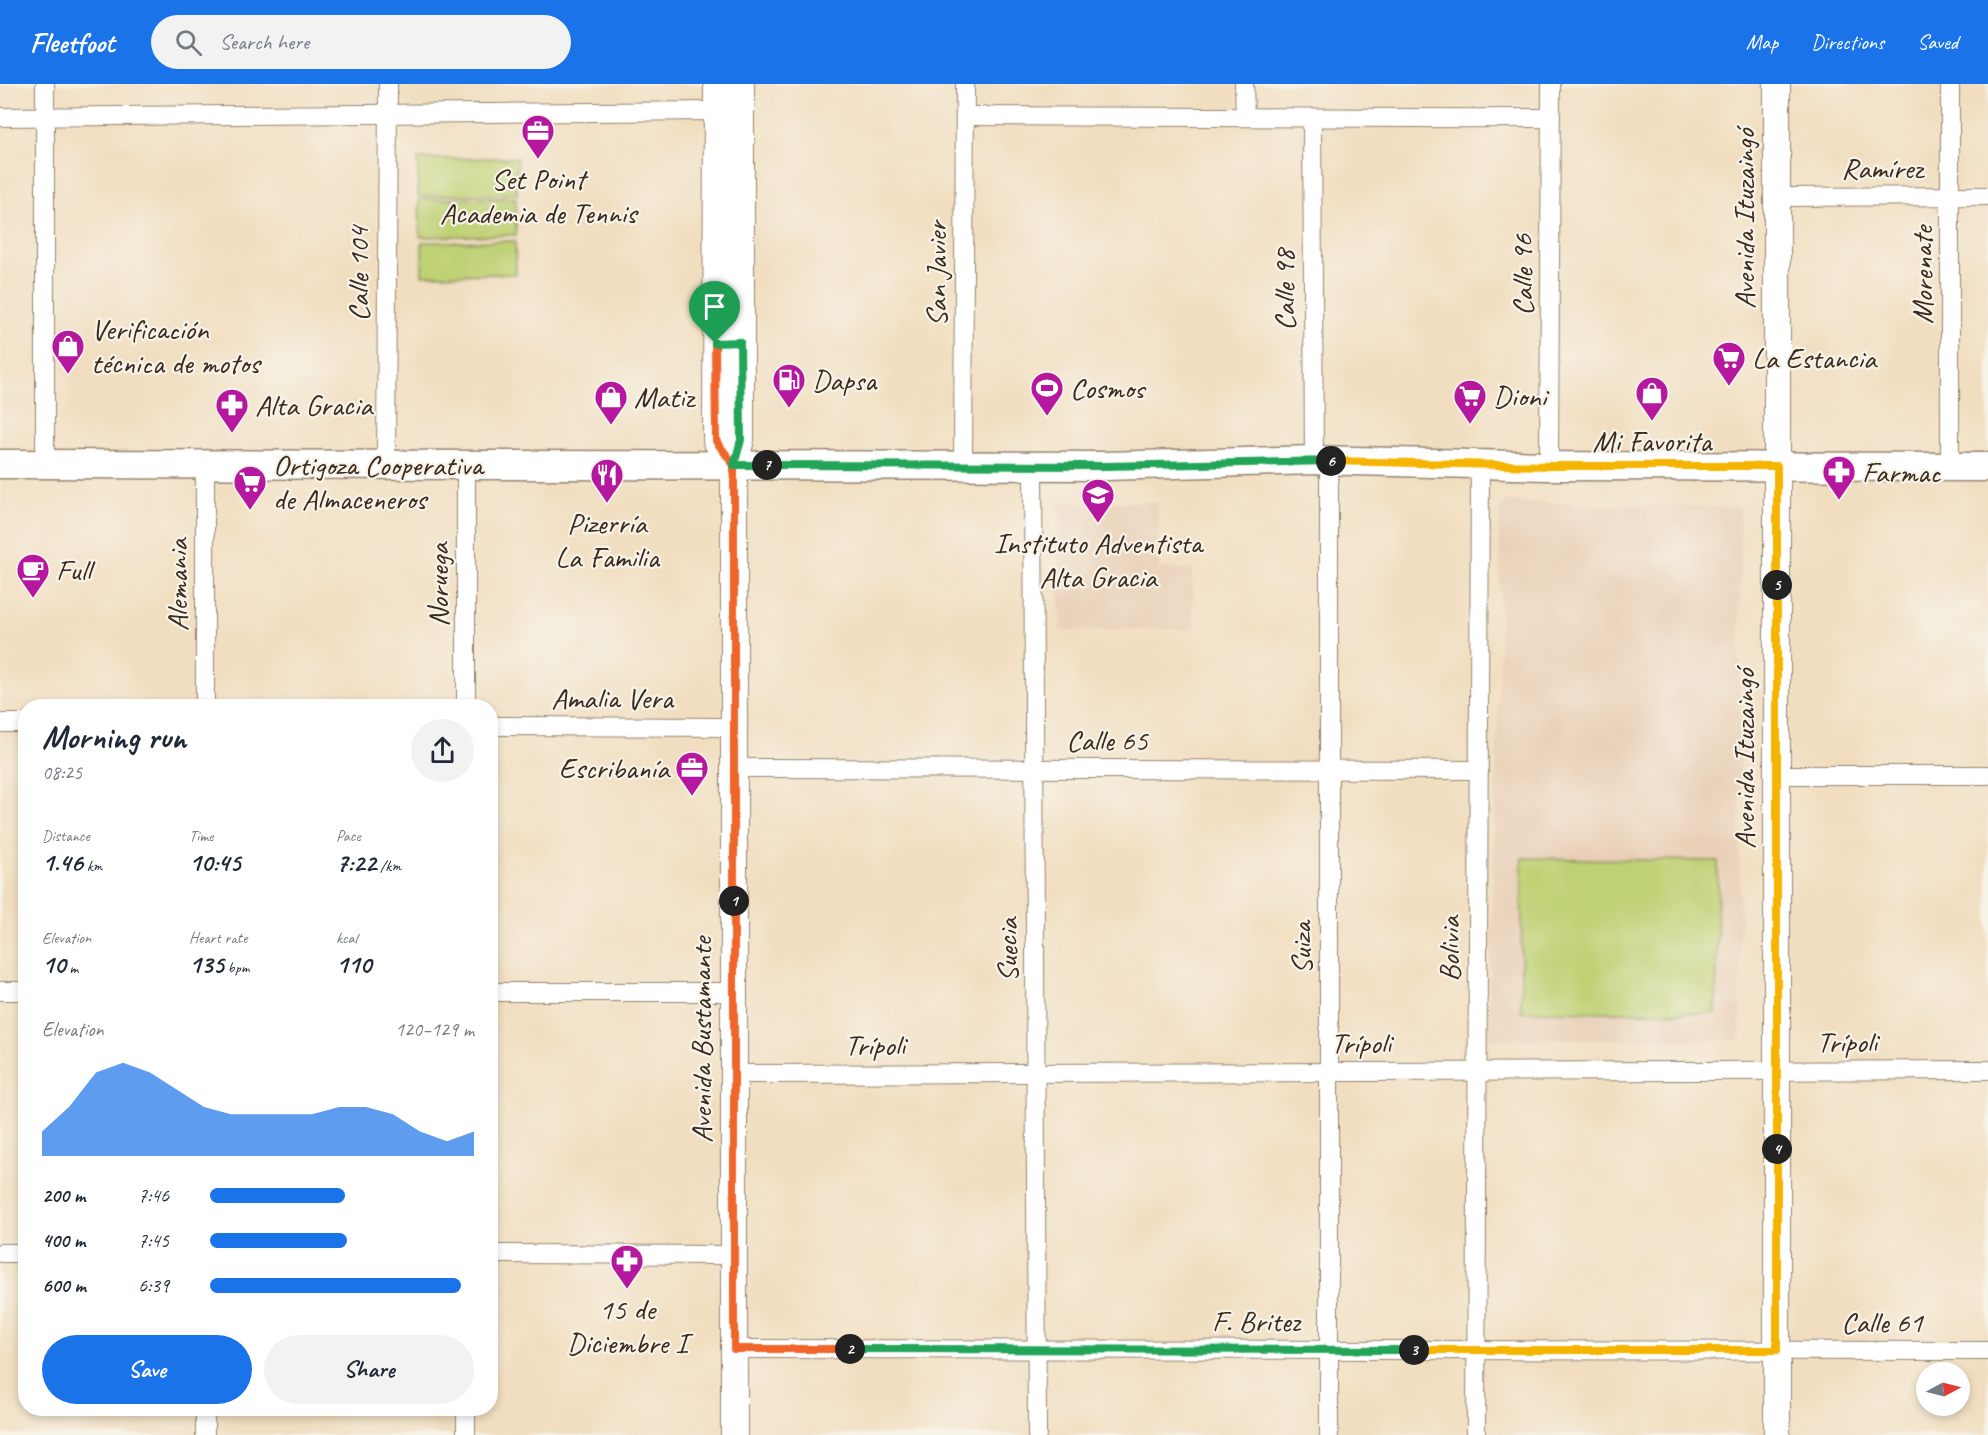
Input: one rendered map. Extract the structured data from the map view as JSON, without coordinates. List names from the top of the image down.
{
  "streets": {
    "main road": ["Avenida Ituzaingó", "Avenida Bustamante"],
    "street": [
      "Ramírez",
      "Calle 104",
      "San Javier",
      "Calle 96",
      "Morenate",
      "Calle 98",
      "Alemania",
      "Noruega",
      "Amalia Vera",
      "Calle 65",
      "Suiza",
      "Bolivia",
      "Suecia",
      "Trípoli",
      "F. Britez",
      "Calle 61"
    ]
  },
  "crossings": [
    ["Ramírez", "Avenida Ituzaingó"],
    ["Ramírez", "Morenate"],
    ["Avenida Ituzaingó", "Trípoli"],
    ["Avenida Ituzaingó", "F. Britez"],
    ["Avenida Ituzaingó", "Calle 61"],
    ["Calle 98", "Suiza"],
    ["Amalia Vera", "Avenida Bustamante"],
    ["Calle 65", "Suiza"],
    ["Calle 65", "Bolivia"],
    ["Calle 65", "Suecia"],
    ["Calle 65", "Avenida Bustamante"],
    ["Suiza", "Trípoli"],
    ["Suiza", "F. Britez"],
    ["Bolivia", "Trípoli"],
    ["Bolivia", "F. Britez"],
    ["Suecia", "Trípoli"],
    ["Suecia", "F. Britez"],
    ["Avenida Bustamante", "Trípoli"],
    ["Avenida Bustamante", "F. Britez"],
    ["F. Britez", "Calle 61"]
  ],
  "places": {
    "office": ["Set Point Academia de Tennis", "Escribanía"],
    "shop": ["Verificación técnica de motos", "Mi Favorita", "Matiz"],
    "supermarket": ["La Estancia", "Dioni", "Ortigoza Cooperativa de Almaceneros"],
    "fuel station": ["Dapsa"],
    "sports": ["Cosmos"],
    "pharmacy": ["Alta Gracia", "Farmac", "15 de Diciembre I"],
    "restaurant": ["Pizerría La Familia"],
    "school or university": ["Instituto Adventista Alta Gracia"],
    "cafe": ["Full"]
  },
  "north": "right",
  "page": {
    "header": "Fleetfoot",
    "search": "Search here",
    "nav": ["Map", "Directions", "Saved"],
    "pins": [
      "6",
      "7",
      "5",
      "1",
      "4",
      "2",
      "3"
    ],
    "heading": ["Morning run", "08:25"],
    "stats": [
      ["Distance", "1.46 km"],
      ["Time", "10:45"],
      ["Pace", "7:22 /km"],
      ["Elevation", "10 m"],
      ["Heart rate", "135 bpm"],
      ["kcal", "110"]
    ],
    "chart": ["Elevation", "120–129 m"],
    "list": [
      {
        "name": "200 m",
        "note": "7:46"
      },
      {
        "name": "400 m",
        "note": "7:45"
      },
      {
        "name": "600 m",
        "note": "6:39"
      }
    ],
    "buttons": ["Save", "Share"]
  }
}
